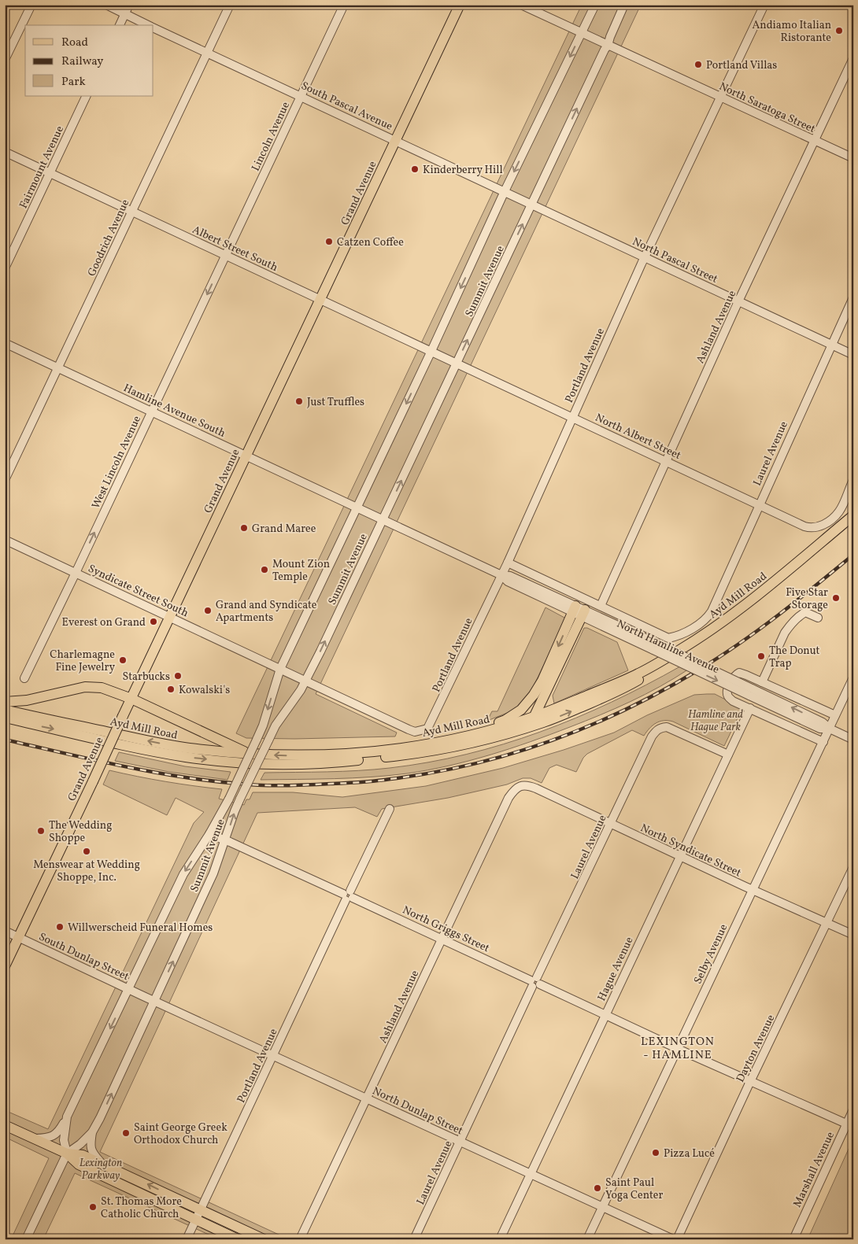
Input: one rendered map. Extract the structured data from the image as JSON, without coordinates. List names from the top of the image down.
{
  "streets": {
    "main road": ["Grand Avenue", "Ayd Mill Road"],
    "street": [
      "South Pascal Avenue",
      "North Saratoga Street",
      "Lincoln Avenue",
      "Fairmount Avenue",
      "Goodrich Avenue",
      "Albert Street South",
      "North Pascal Street",
      "Summit Avenue",
      "Ashland Avenue",
      "Portland Avenue",
      "Hamline Avenue South",
      "North Albert Street",
      "Laurel Avenue",
      "West Lincoln Avenue",
      "Syndicate Street South",
      "North Hamline Avenue",
      "North Syndicate Street",
      "North Griggs Street",
      "Selby Avenue",
      "South Dunlap Street",
      "Hague Avenue",
      "Dayton Avenue",
      "North Dunlap Street",
      "Marshall Avenue"
    ]
  },
  "crossings": [
    ["South Pascal Avenue", "Lincoln Avenue"],
    ["South Pascal Avenue", "Grand Avenue"],
    ["South Pascal Avenue", "Goodrich Avenue"],
    ["South Pascal Avenue", "North Pascal Street"],
    ["South Pascal Avenue", "Summit Avenue"],
    ["North Saratoga Street", "Summit Avenue"],
    ["North Saratoga Street", "Ashland Avenue"],
    ["North Saratoga Street", "Portland Avenue"],
    ["Lincoln Avenue", "Albert Street South"],
    ["Lincoln Avenue", "West Lincoln Avenue"],
    ["Fairmount Avenue", "Albert Street South"],
    ["Grand Avenue", "Albert Street South"],
    ["Grand Avenue", "Hamline Avenue South"],
    ["Grand Avenue", "Syndicate Street South"],
    ["Grand Avenue", "South Dunlap Street"],
    ["Goodrich Avenue", "Albert Street South"],
    ["Goodrich Avenue", "Hamline Avenue South"],
    ["Albert Street South", "Summit Avenue"],
    ["Albert Street South", "North Albert Street"],
    ["Albert Street South", "West Lincoln Avenue"],
    ["North Pascal Street", "Summit Avenue"],
    ["North Pascal Street", "Ashland Avenue"],
    ["North Pascal Street", "Portland Avenue"],
    ["North Pascal Street", "Laurel Avenue"],
    ["Summit Avenue", "Portland Avenue"],
    ["Summit Avenue", "Hamline Avenue South"],
    ["Summit Avenue", "North Albert Street"],
    ["Summit Avenue", "Syndicate Street South"],
    ["Summit Avenue", "North Hamline Avenue"],
    ["Summit Avenue", "North Griggs Street"],
    ["Summit Avenue", "South Dunlap Street"],
    ["Summit Avenue", "North Dunlap Street"],
    ["Ashland Avenue", "North Albert Street"],
    ["Ashland Avenue", "North Hamline Avenue"],
    ["Ashland Avenue", "North Syndicate Street"],
    ["Ashland Avenue", "North Griggs Street"],
    ["Ashland Avenue", "North Dunlap Street"],
    ["Portland Avenue", "North Albert Street"],
    ["Portland Avenue", "Syndicate Street South"],
    ["Portland Avenue", "North Hamline Avenue"],
    ["Portland Avenue", "North Griggs Street"],
    ["Portland Avenue", "North Dunlap Street"],
    ["Hamline Avenue South", "West Lincoln Avenue"],
    ["Hamline Avenue South", "North Hamline Avenue"],
    ["North Albert Street", "Laurel Avenue"],
    ["Laurel Avenue", "North Hamline Avenue"],
    ["Laurel Avenue", "North Syndicate Street"],
    ["Laurel Avenue", "North Griggs Street"],
    ["Laurel Avenue", "Hague Avenue"],
    ["Laurel Avenue", "North Dunlap Street"],
    ["West Lincoln Avenue", "Syndicate Street South"],
    ["North Hamline Avenue", "Selby Avenue"],
    ["North Syndicate Street", "Selby Avenue"],
    ["North Syndicate Street", "Hague Avenue"],
    ["North Syndicate Street", "Dayton Avenue"],
    ["North Griggs Street", "Selby Avenue"],
    ["North Griggs Street", "Hague Avenue"],
    ["North Griggs Street", "Dayton Avenue"],
    ["North Griggs Street", "Marshall Avenue"],
    ["Selby Avenue", "North Dunlap Street"],
    ["South Dunlap Street", "North Dunlap Street"],
    ["Hague Avenue", "North Dunlap Street"]
  ],
  "districts": ["LEXINGTON - HAMLINE"],
  "parks": ["Hamline and Hague Park", "Lexington Parkway"],
  "places": [
    "Andiamo Italian Ristorante",
    "Portland Villas",
    "Kinderberry Hill",
    "Catzen Coffee",
    "Just Truffles",
    "Grand Maree",
    "Mount Zion Temple",
    "Five Star Storage",
    "Grand and Syndicate Apartments",
    "Everest on Grand",
    "The Donut Trap",
    "Charlemagne Fine Jewelry",
    "Starbucks",
    "Kowalski's",
    "The Wedding Shoppe",
    "Menswear at Wedding Shoppe, Inc.",
    "Willwerscheid Funeral Homes",
    "Saint George Greek Orthodox Church",
    "Pizza Lucé",
    "Saint Paul Yoga Center",
    "St. Thomas More Catholic Church"
  ],
  "legend": ["Road", "Railway", "Park"]
}
